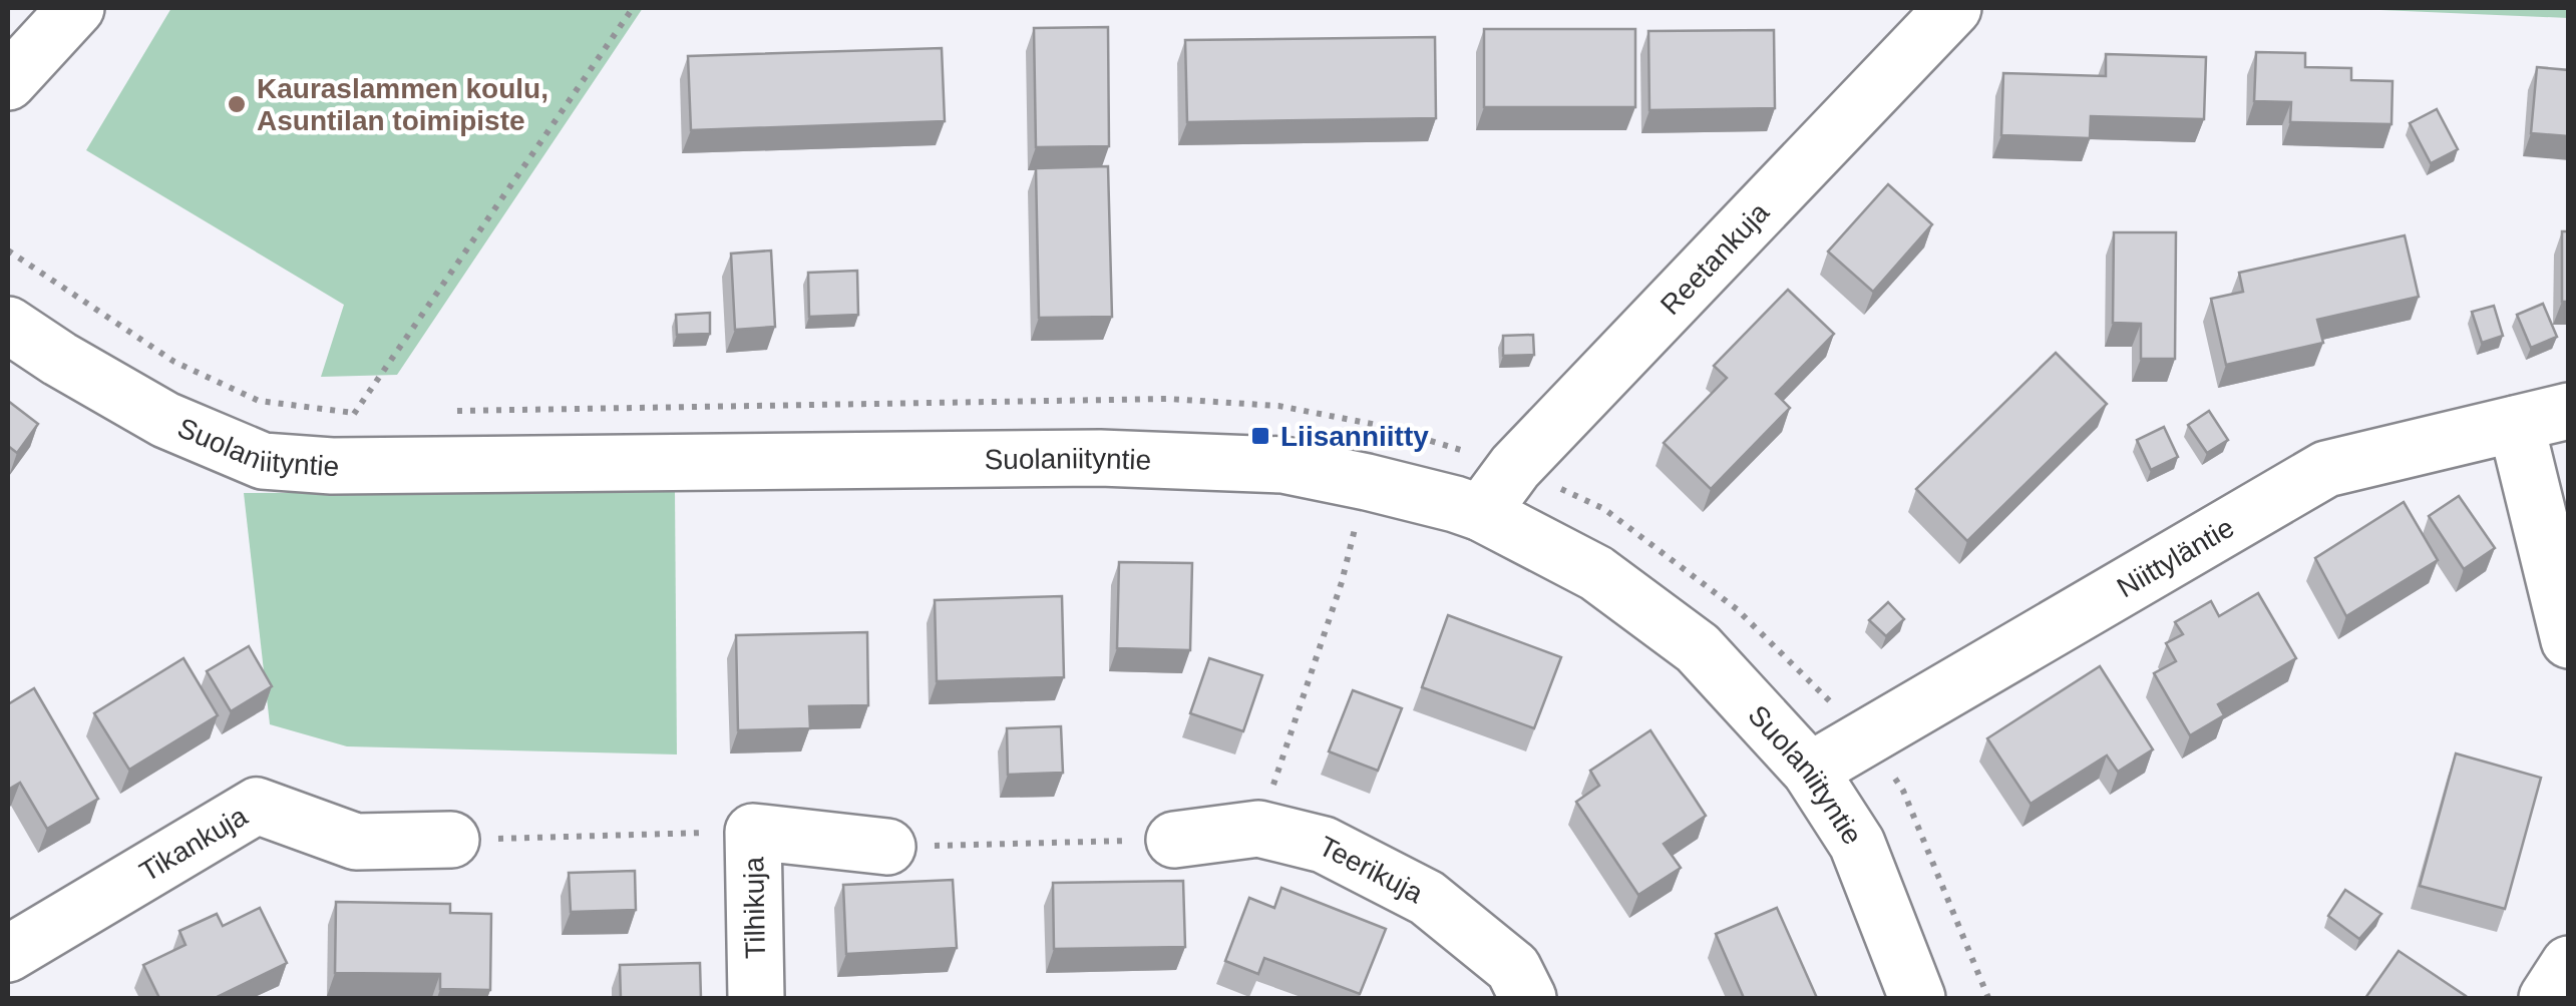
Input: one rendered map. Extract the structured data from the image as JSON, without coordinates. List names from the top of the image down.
{
  "streets": {
    "street": [
      "Reetankuja",
      "Suolaniityntie",
      "Niittyläntie",
      "Tikankuja",
      "Teerikuja",
      "Tilhikuja"
    ]
  },
  "crossings": [
    ["Reetankuja", "Suolaniityntie"],
    ["Suolaniityntie", "Niittyläntie"]
  ],
  "places": {
    "other": ["Kauraslammen koulu, Asuntilan toimipiste"],
    "transit": ["Liisanniitty"]
  }
}
